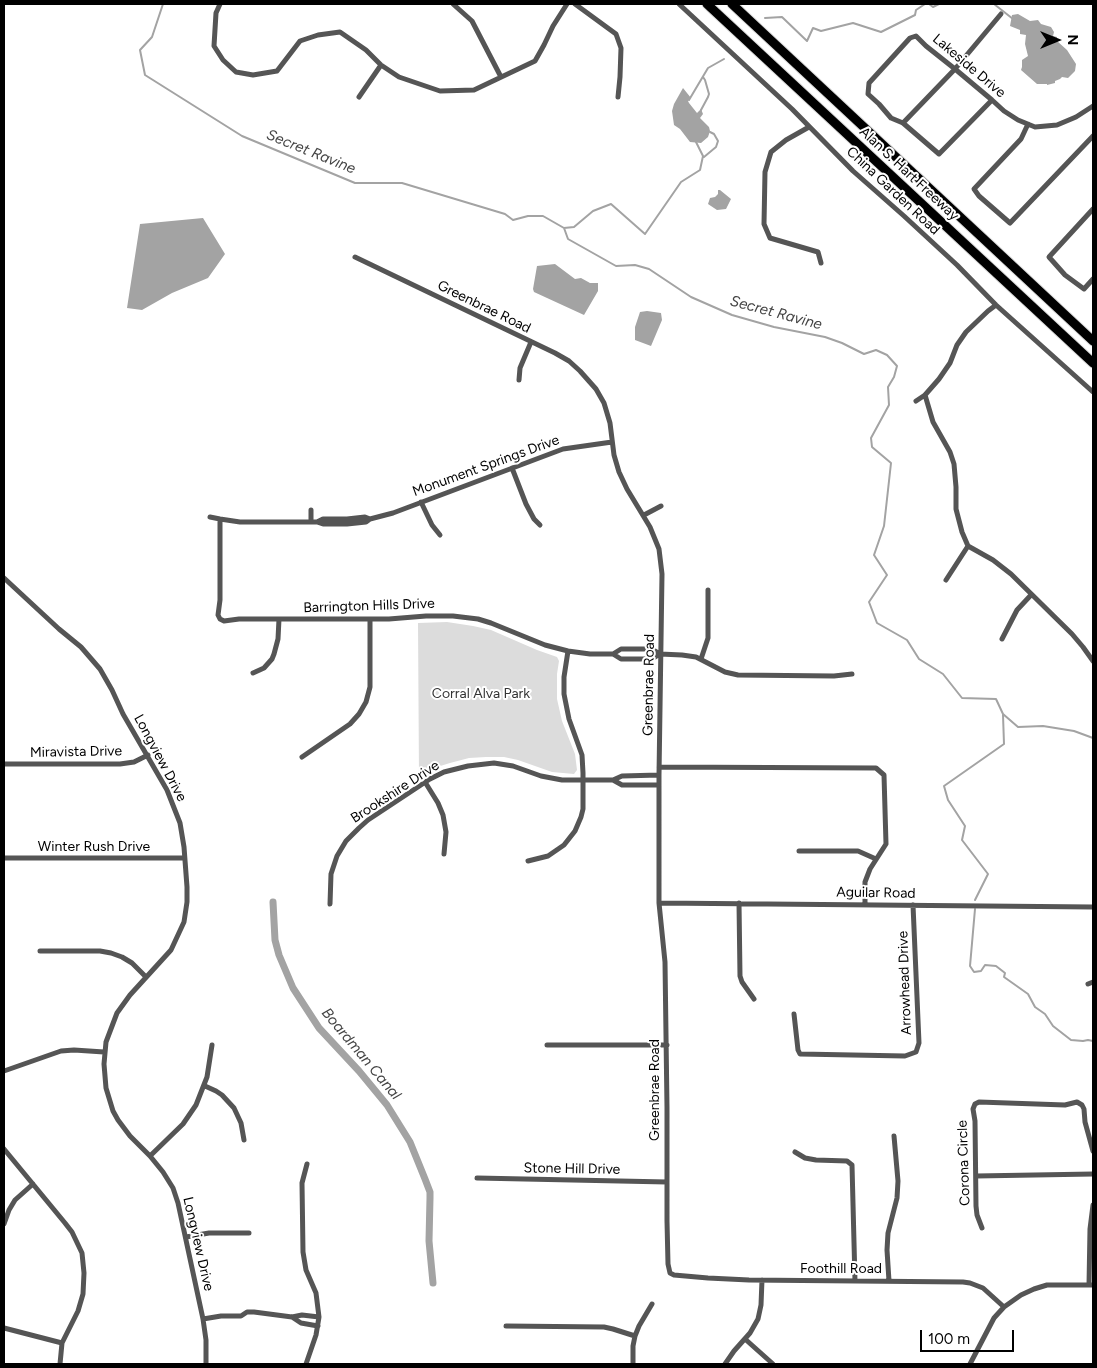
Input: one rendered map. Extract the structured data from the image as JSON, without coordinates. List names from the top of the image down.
{
  "streets": {
    "highway": ["Alan S. Hart Freeway"],
    "street": [
      "Lakeside Drive",
      "China Garden Road",
      "Greenbrae Road",
      "Monument Springs Drive",
      "Barrington Hills Drive",
      "Miravista Drive",
      "Longview Drive",
      "Brookshire Drive",
      "Winter Rush Drive",
      "Aguilar Road",
      "Arrowhead Drive",
      "Corona Circle",
      "Stone Hill Drive",
      "Foothill Road"
    ]
  },
  "crossings": [
    ["Greenbrae Road", "Monument Springs Drive"],
    ["Greenbrae Road", "Barrington Hills Drive"],
    ["Greenbrae Road", "Brookshire Drive"],
    ["Greenbrae Road", "Aguilar Road"],
    ["Greenbrae Road", "Stone Hill Drive"],
    ["Greenbrae Road", "Foothill Road"],
    ["Monument Springs Drive", "Barrington Hills Drive"],
    ["Miravista Drive", "Longview Drive"],
    ["Longview Drive", "Winter Rush Drive"],
    ["Aguilar Road", "Arrowhead Drive"]
  ],
  "water": ["Secret Ravine", "Boardman Canal"],
  "parks": ["Corral Alva Park"],
  "scale_bar": "100 m",
  "north": "right"
}
